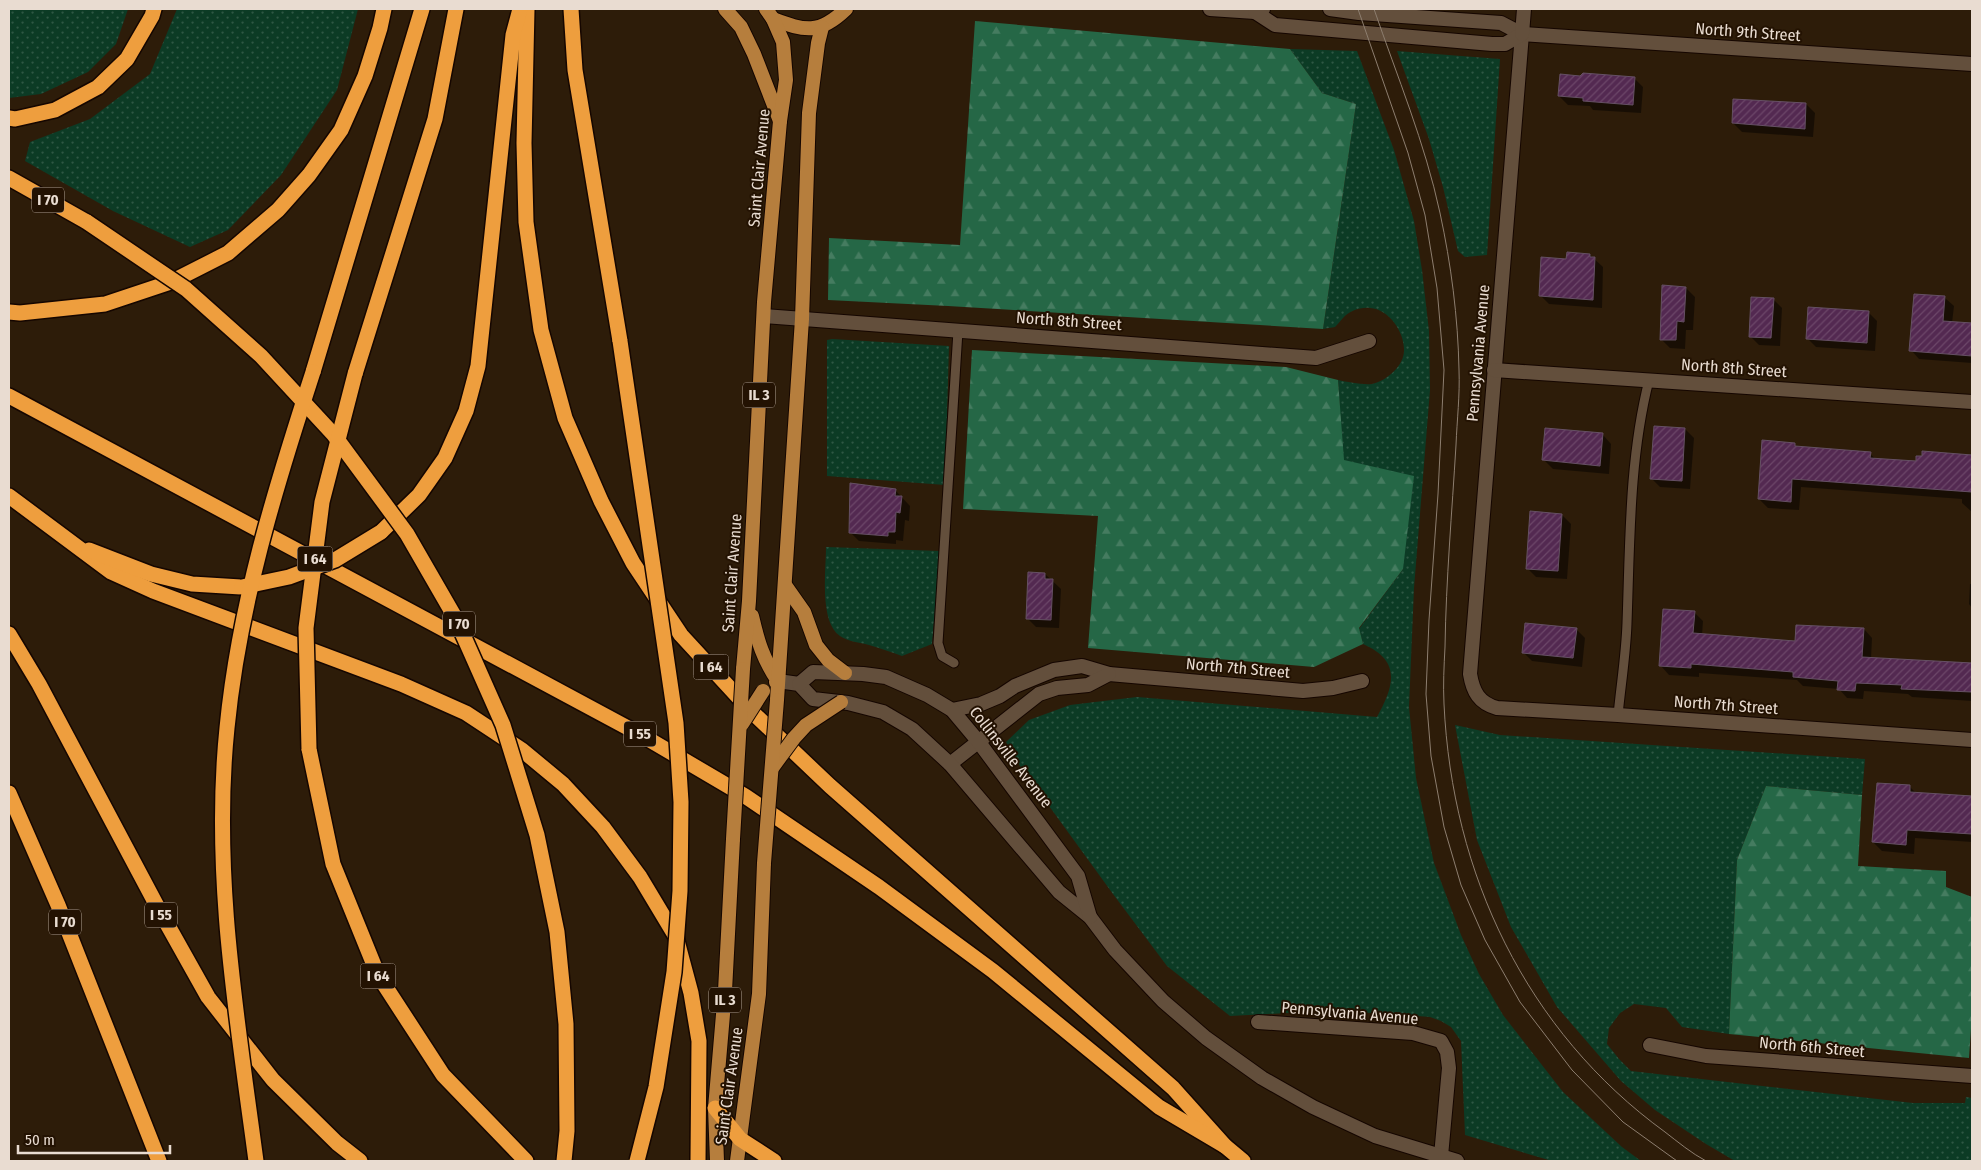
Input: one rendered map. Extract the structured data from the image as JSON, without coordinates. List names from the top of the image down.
{
  "streets": {
    "highway": ["I 70", "I 64", "I 55"],
    "main road": ["Saint Clair Avenue", "IL 3"],
    "street": [
      "North 9th Street",
      "North 8th Street",
      "Pennsylvania Avenue",
      "North 7th Street",
      "Collinsville Avenue",
      "North 6th Street"
    ]
  },
  "crossings": [
    ["North 9th Street", "Pennsylvania Avenue"],
    ["Saint Clair Avenue", "North 8th Street"],
    ["North 8th Street", "Pennsylvania Avenue"],
    ["Pennsylvania Avenue", "North 7th Street"],
    ["Pennsylvania Avenue", "Collinsville Avenue"],
    ["I 64", "I 55"],
    ["North 7th Street", "Collinsville Avenue"]
  ],
  "scale_bar": "50 m"
}
